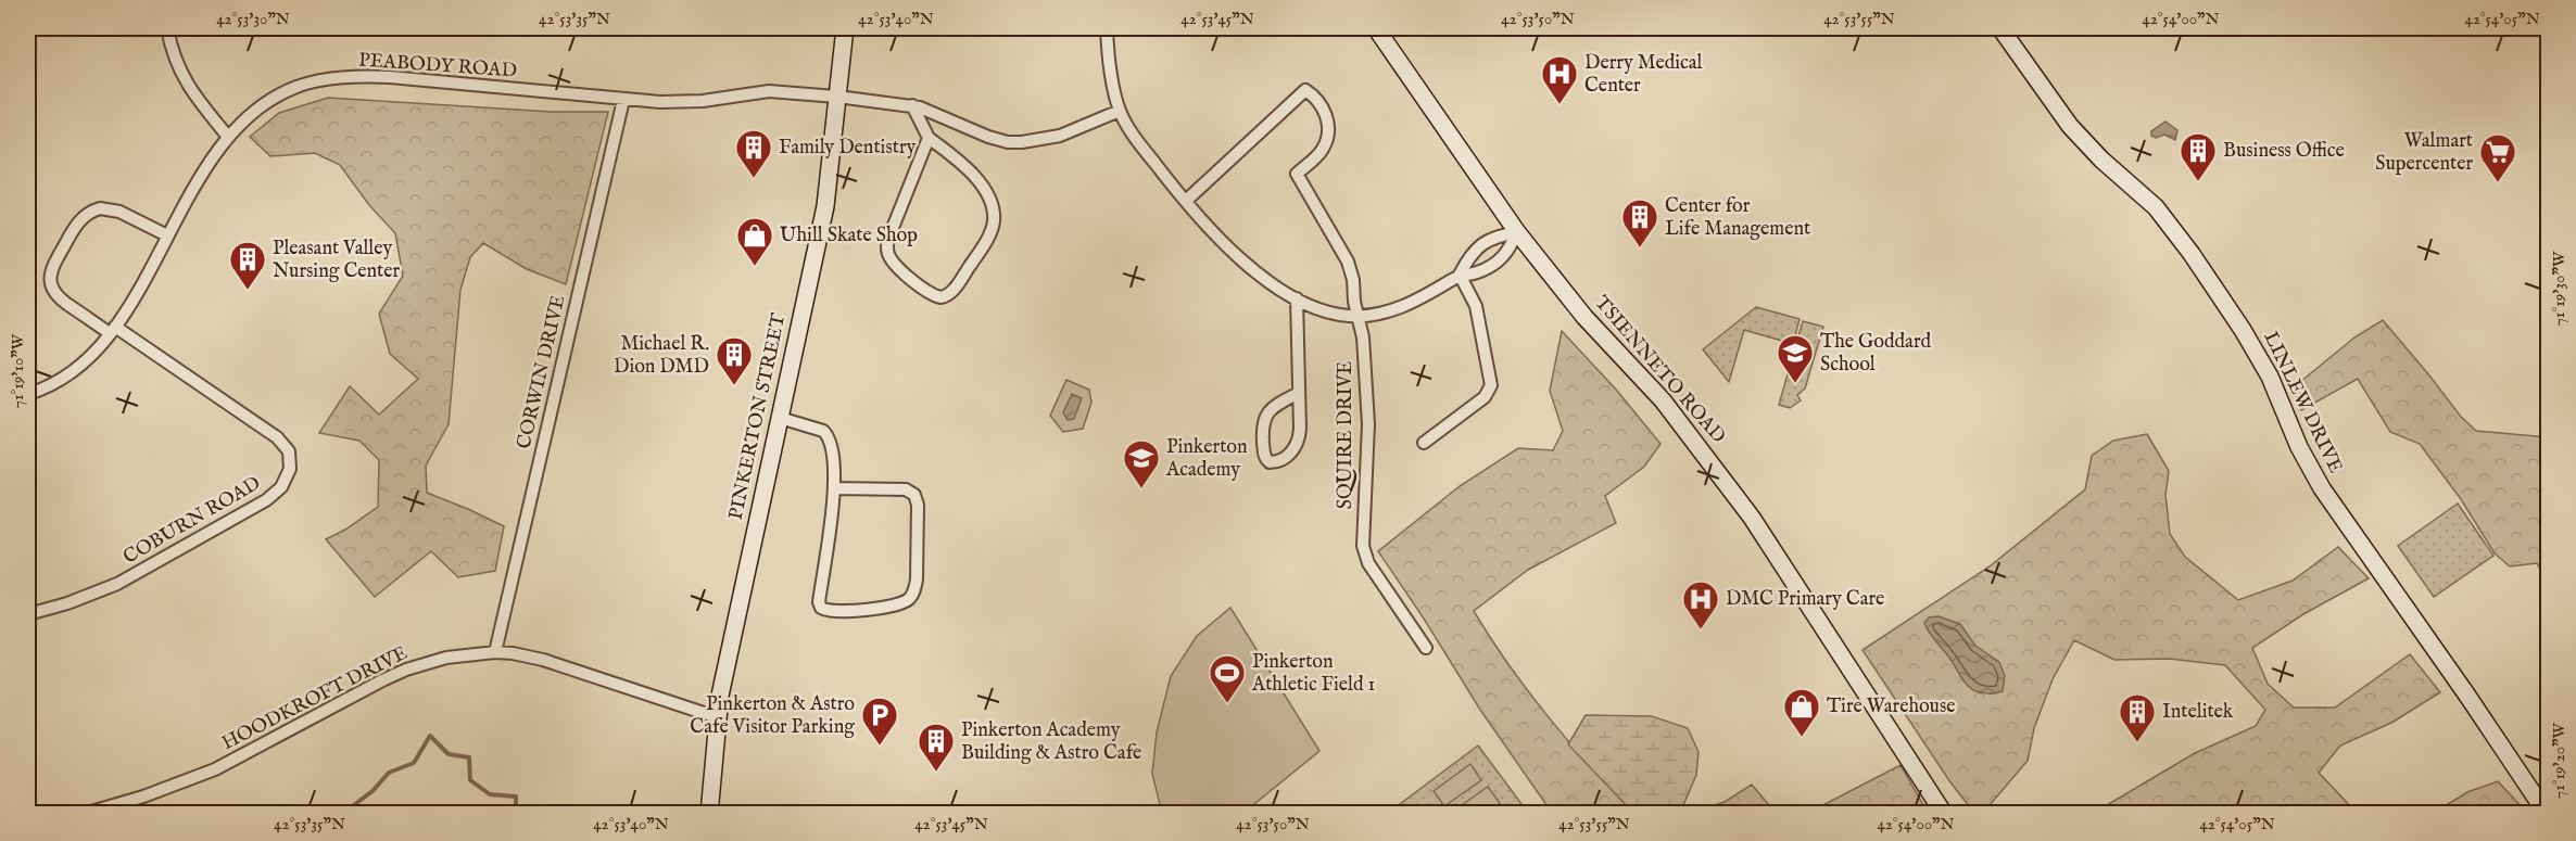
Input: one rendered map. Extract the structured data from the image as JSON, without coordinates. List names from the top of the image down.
{
  "streets": {
    "street": [
      "PEABODY ROAD",
      "TSIENNETO ROAD",
      "CORWIN DRIVE",
      "LINLEW DRIVE",
      "PINKERTON STREET",
      "SQUIRE DRIVE",
      "COBURN ROAD",
      "HOODKROFT DRIVE"
    ]
  },
  "crossings": [
    ["PEABODY ROAD", "CORWIN DRIVE"],
    ["PEABODY ROAD", "PINKERTON STREET"],
    ["PEABODY ROAD", "COBURN ROAD"],
    ["CORWIN DRIVE", "HOODKROFT DRIVE"],
    ["PINKERTON STREET", "HOODKROFT DRIVE"]
  ],
  "places": {
    "hospital": ["Derry Medical Center", "DMC Primary Care"],
    "building": [
      "Family Dentistry",
      "Business Office",
      "Center for Life Management",
      "Pleasant Valley Nursing Center",
      "Michael R. Dion DMD",
      "Intelitek",
      "Pinkerton Academy Building & Astro Cafe"
    ],
    "supermarket": ["Walmart Supercenter"],
    "shop": ["Uhill Skate Shop", "Tire Warehouse"],
    "school or university": ["The Goddard School", "Pinkerton Academy"],
    "sports": ["Pinkerton Athletic Field 1"],
    "parking": ["Pinkerton & Astro Cafe Visitor Parking"]
  },
  "coordinates": [
    "42°53'30\"N",
    "42°53'35\"N",
    "42°53'40\"N",
    "42°53'45\"N",
    "42°53'50\"N",
    "42°53'55\"N",
    "42°54'00\"N",
    "42°54'05\"N",
    "71°19'30\"W",
    "71°19'10\"W",
    "71°19'20\"W"
  ]
}
